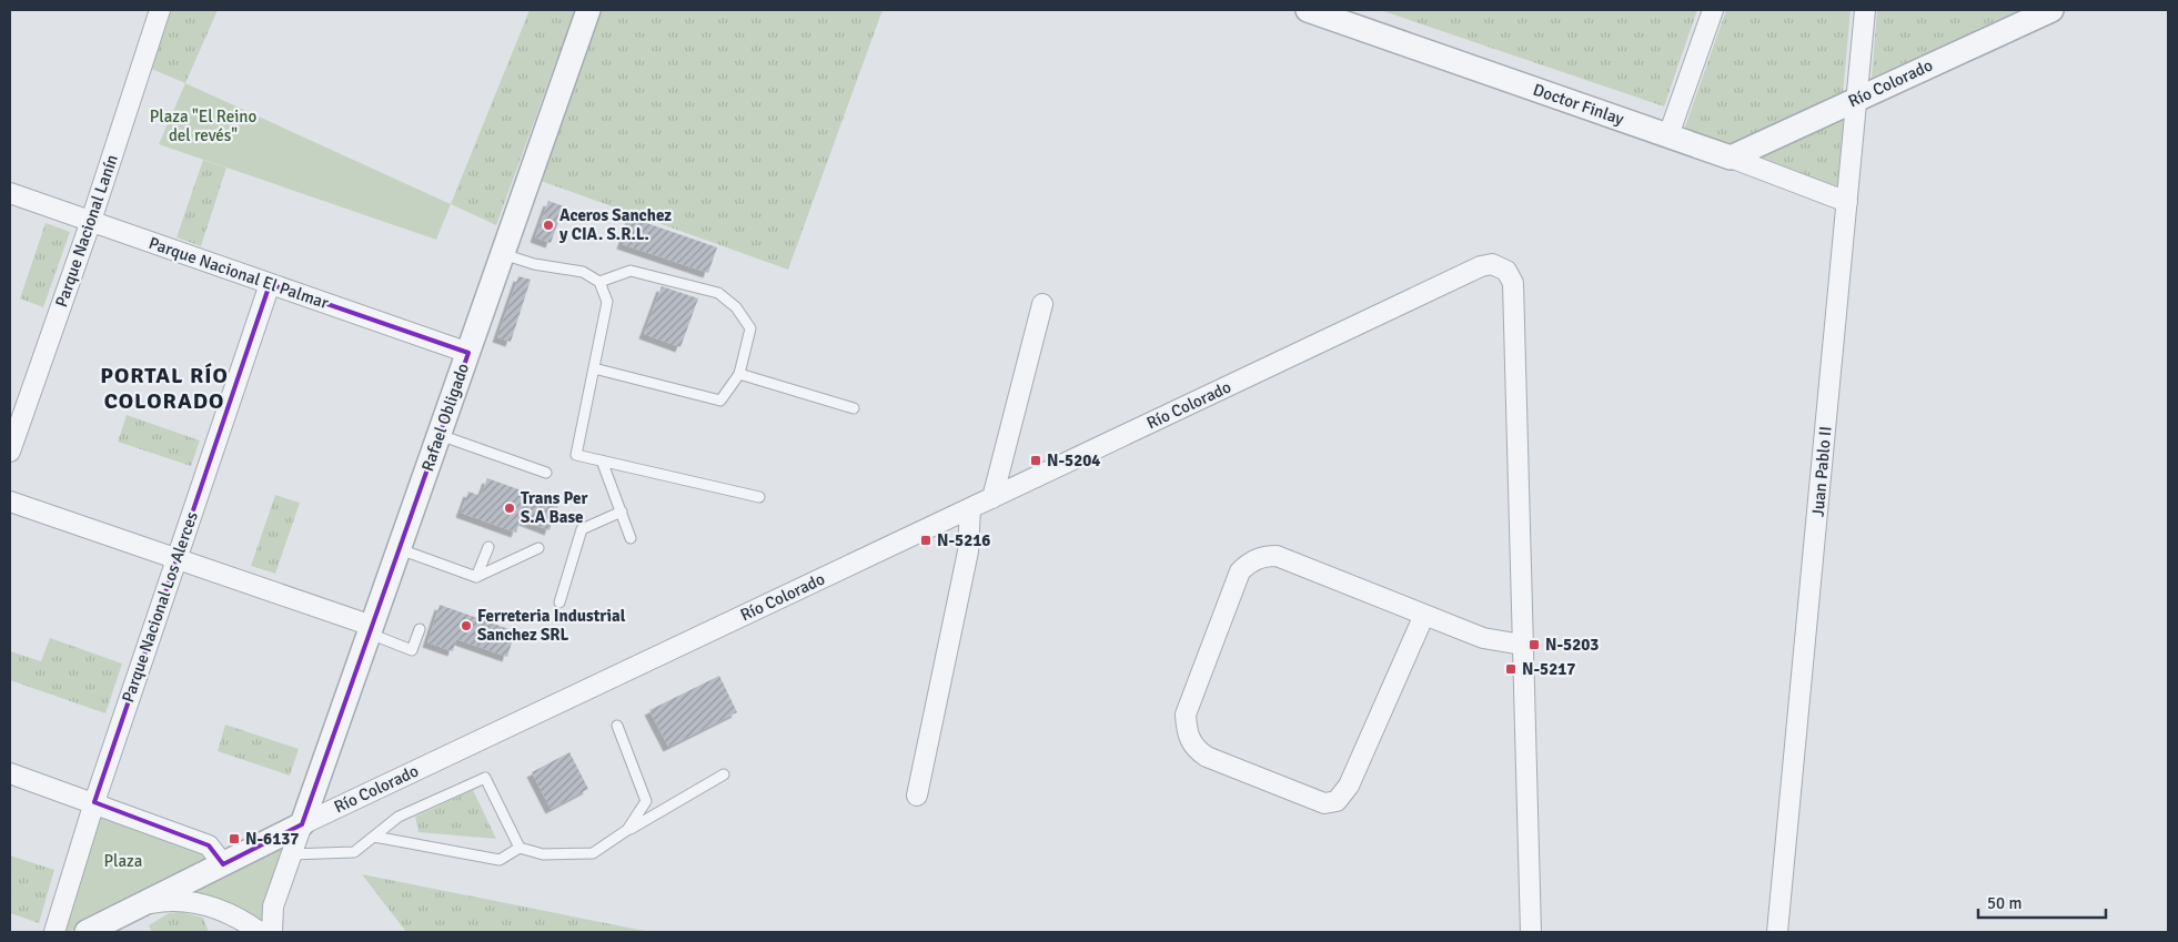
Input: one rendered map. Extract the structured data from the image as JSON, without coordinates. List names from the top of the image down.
{
  "streets": {
    "street": [
      "Río Colorado",
      "Doctor Finlay",
      "Parque Nacional Lanín",
      "Parque Nacional El Palmar",
      "Rafael Obligado",
      "Juan Pablo II",
      "Parque Nacional Los Alerces"
    ]
  },
  "crossings": [
    ["Río Colorado", "Doctor Finlay"],
    ["Río Colorado", "Rafael Obligado"],
    ["Río Colorado", "Juan Pablo II"],
    ["Doctor Finlay", "Juan Pablo II"],
    ["Parque Nacional Lanín", "Parque Nacional El Palmar"],
    ["Parque Nacional El Palmar", "Rafael Obligado"],
    ["Parque Nacional El Palmar", "Parque Nacional Los Alerces"]
  ],
  "districts": ["PORTAL RÍO COLORADO"],
  "parks": ["Plaza \"El Reino del revés\"", "Plaza"],
  "places": {
    "other": ["Aceros Sanchez y CIA. S.R.L.", "Trans Per S.A Base", "Ferreteria Industrial Sanchez SRL"],
    "transit": [
      "N-5204",
      "N-5216",
      "N-5203",
      "N-5217",
      "N-6137"
    ]
  },
  "scale_bar": "50 m"
}
